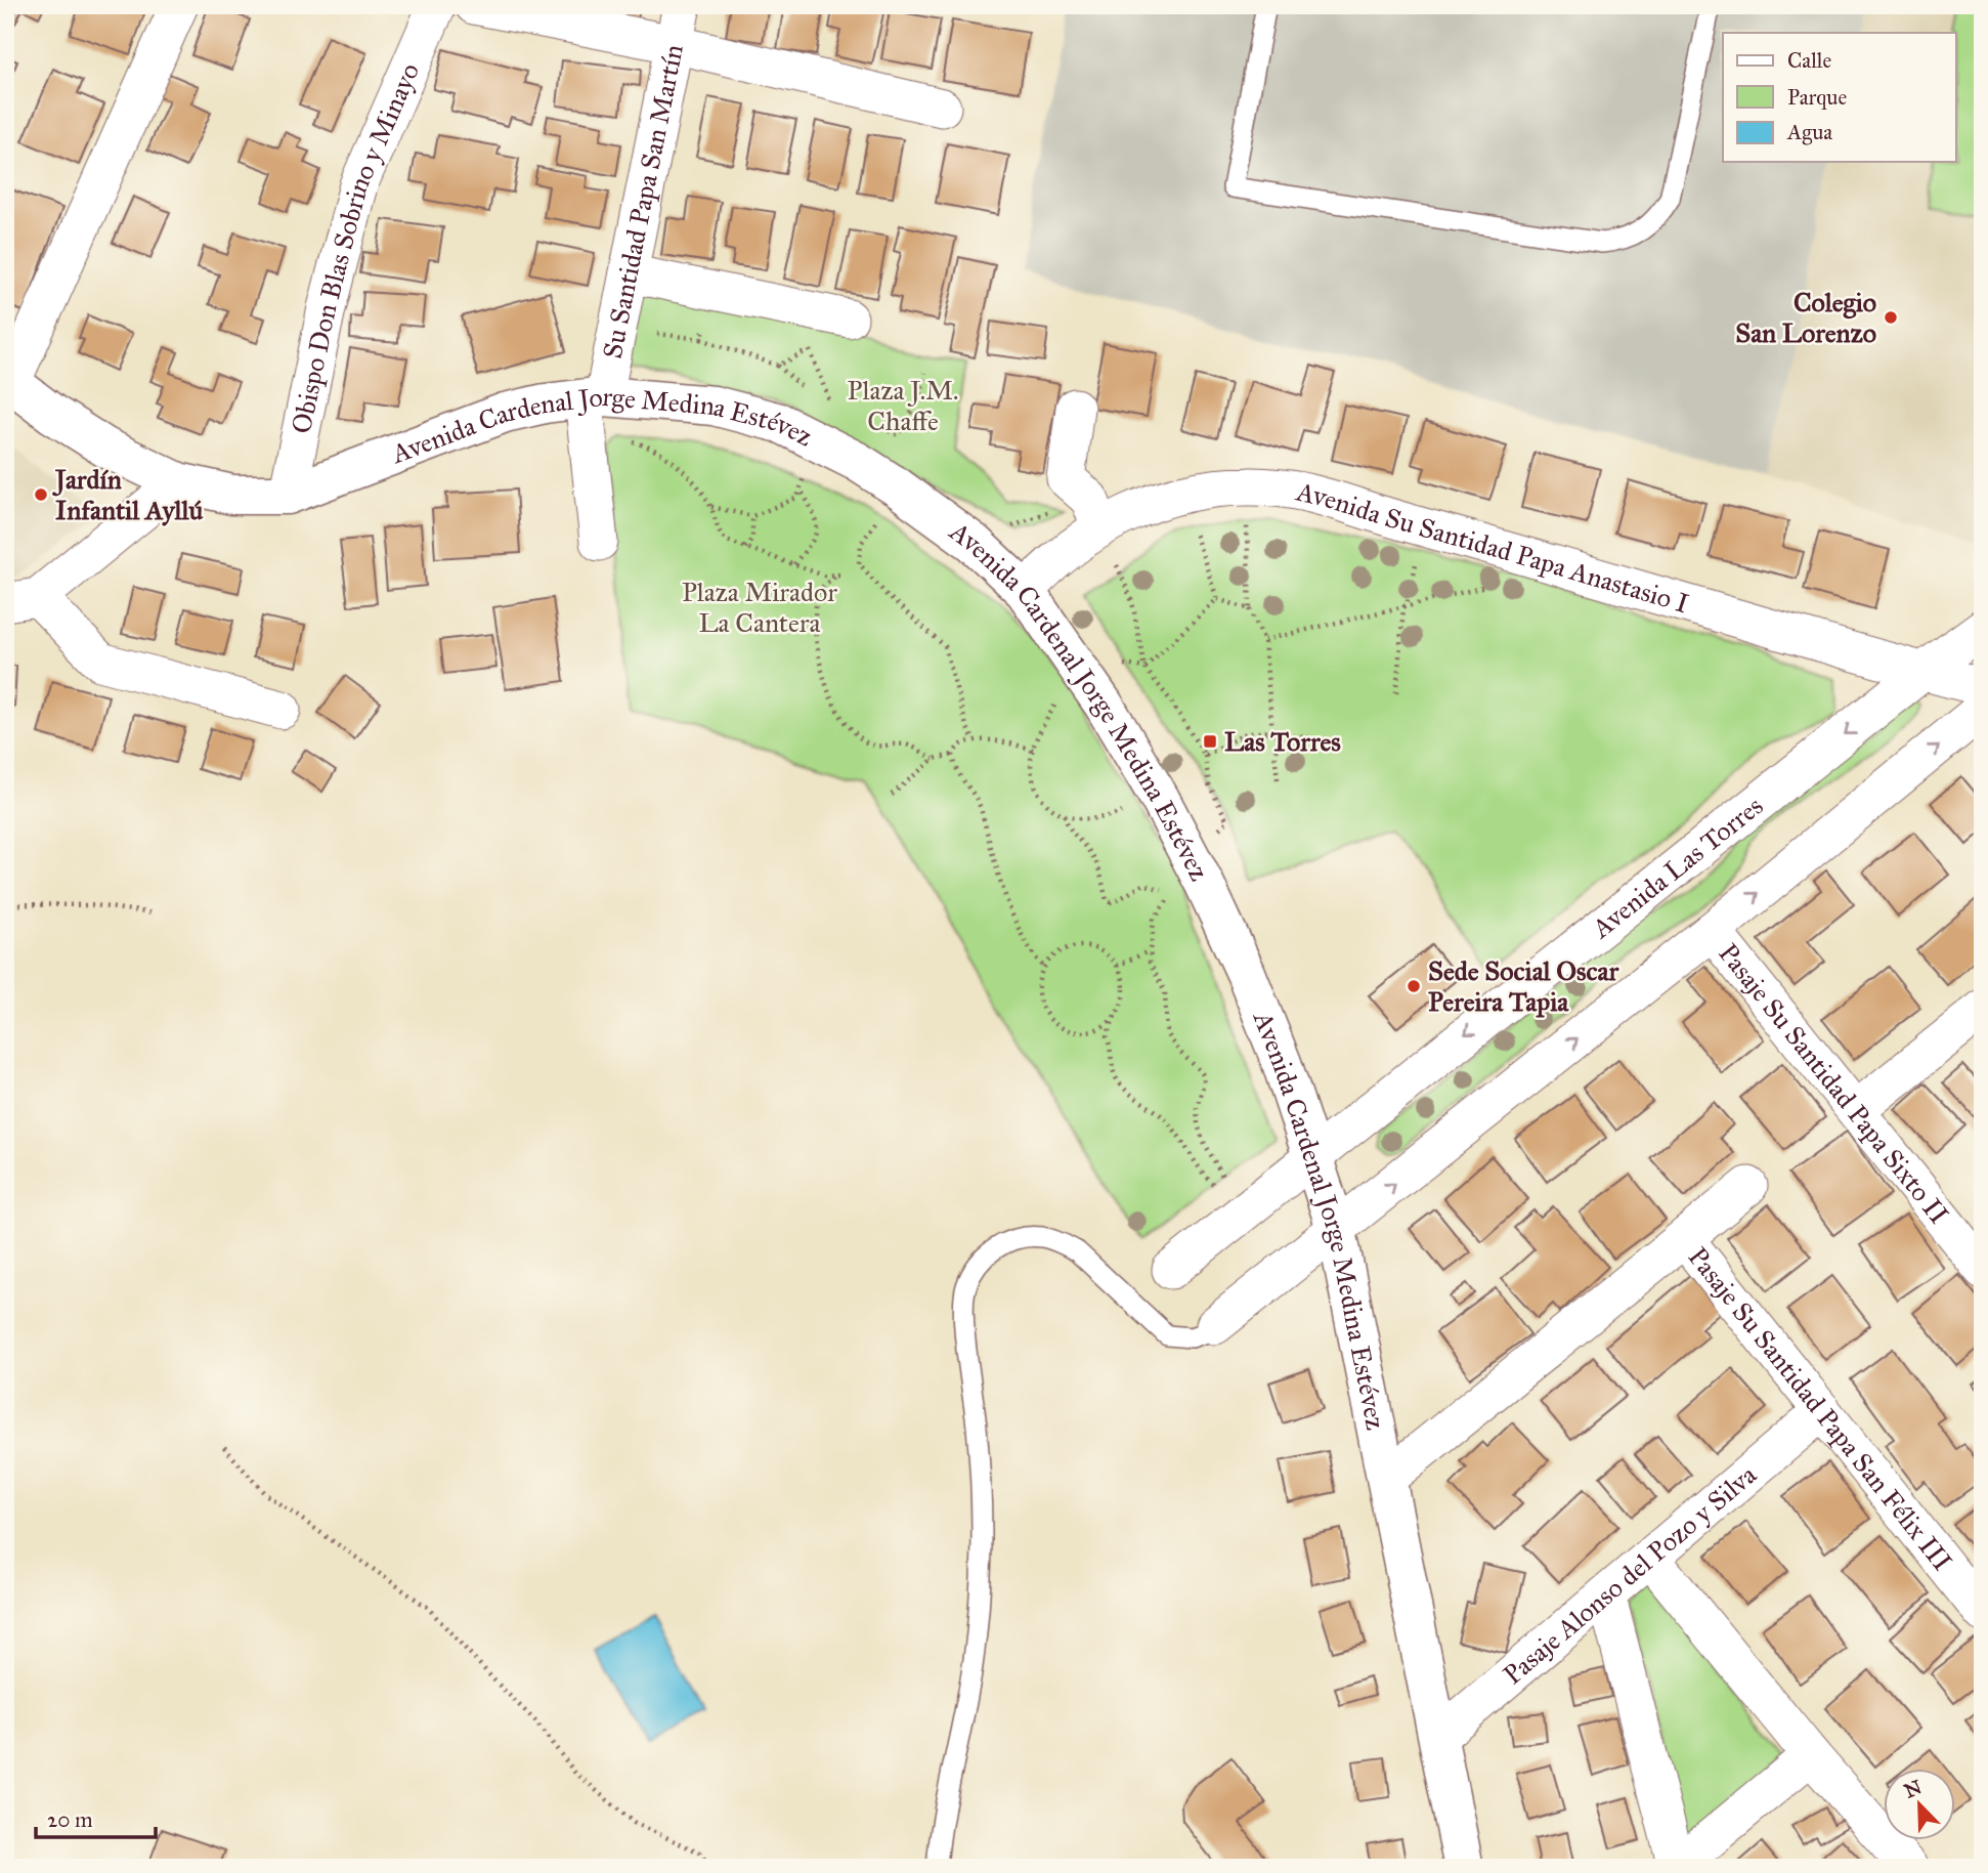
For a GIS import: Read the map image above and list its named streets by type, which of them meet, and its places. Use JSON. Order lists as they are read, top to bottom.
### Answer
{
  "streets": {
    "street": [
      "Su Santidad Papa San Martín",
      "Obispo Don Blas Sobrino y Minayo",
      "Avenida Cardenal Jorge Medina Estévez",
      "Avenida Su Santidad Papa Anastasio I",
      "Avenida Las Torres",
      "Pasaje Su Santidad Papa Sixto II",
      "Pasaje Su Santidad Papa San Félix III",
      "Pasaje Alonso del Pozo y Silva"
    ]
  },
  "crossings": [
    ["Su Santidad Papa San Martín", "Avenida Cardenal Jorge Medina Estévez"],
    ["Obispo Don Blas Sobrino y Minayo", "Avenida Cardenal Jorge Medina Estévez"],
    ["Avenida Cardenal Jorge Medina Estévez", "Avenida Su Santidad Papa Anastasio I"],
    ["Avenida Cardenal Jorge Medina Estévez", "Avenida Las Torres"],
    ["Avenida Cardenal Jorge Medina Estévez", "Pasaje Alonso del Pozo y Silva"],
    ["Avenida Su Santidad Papa Anastasio I", "Avenida Las Torres"],
    ["Pasaje Su Santidad Papa San Félix III", "Pasaje Alonso del Pozo y Silva"]
  ],
  "parks": ["Plaza J.M. Chaffe", "Plaza Mirador La Cantera"],
  "places": {
    "other": ["Colegio San Lorenzo", "Jardín Infantil Ayllú", "Sede Social Oscar Pereira Tapia"],
    "transit": ["Las Torres"]
  },
  "legend": ["Calle", "Parque", "Agua"],
  "scale_bar": "20 m",
  "north": "top left"
}
